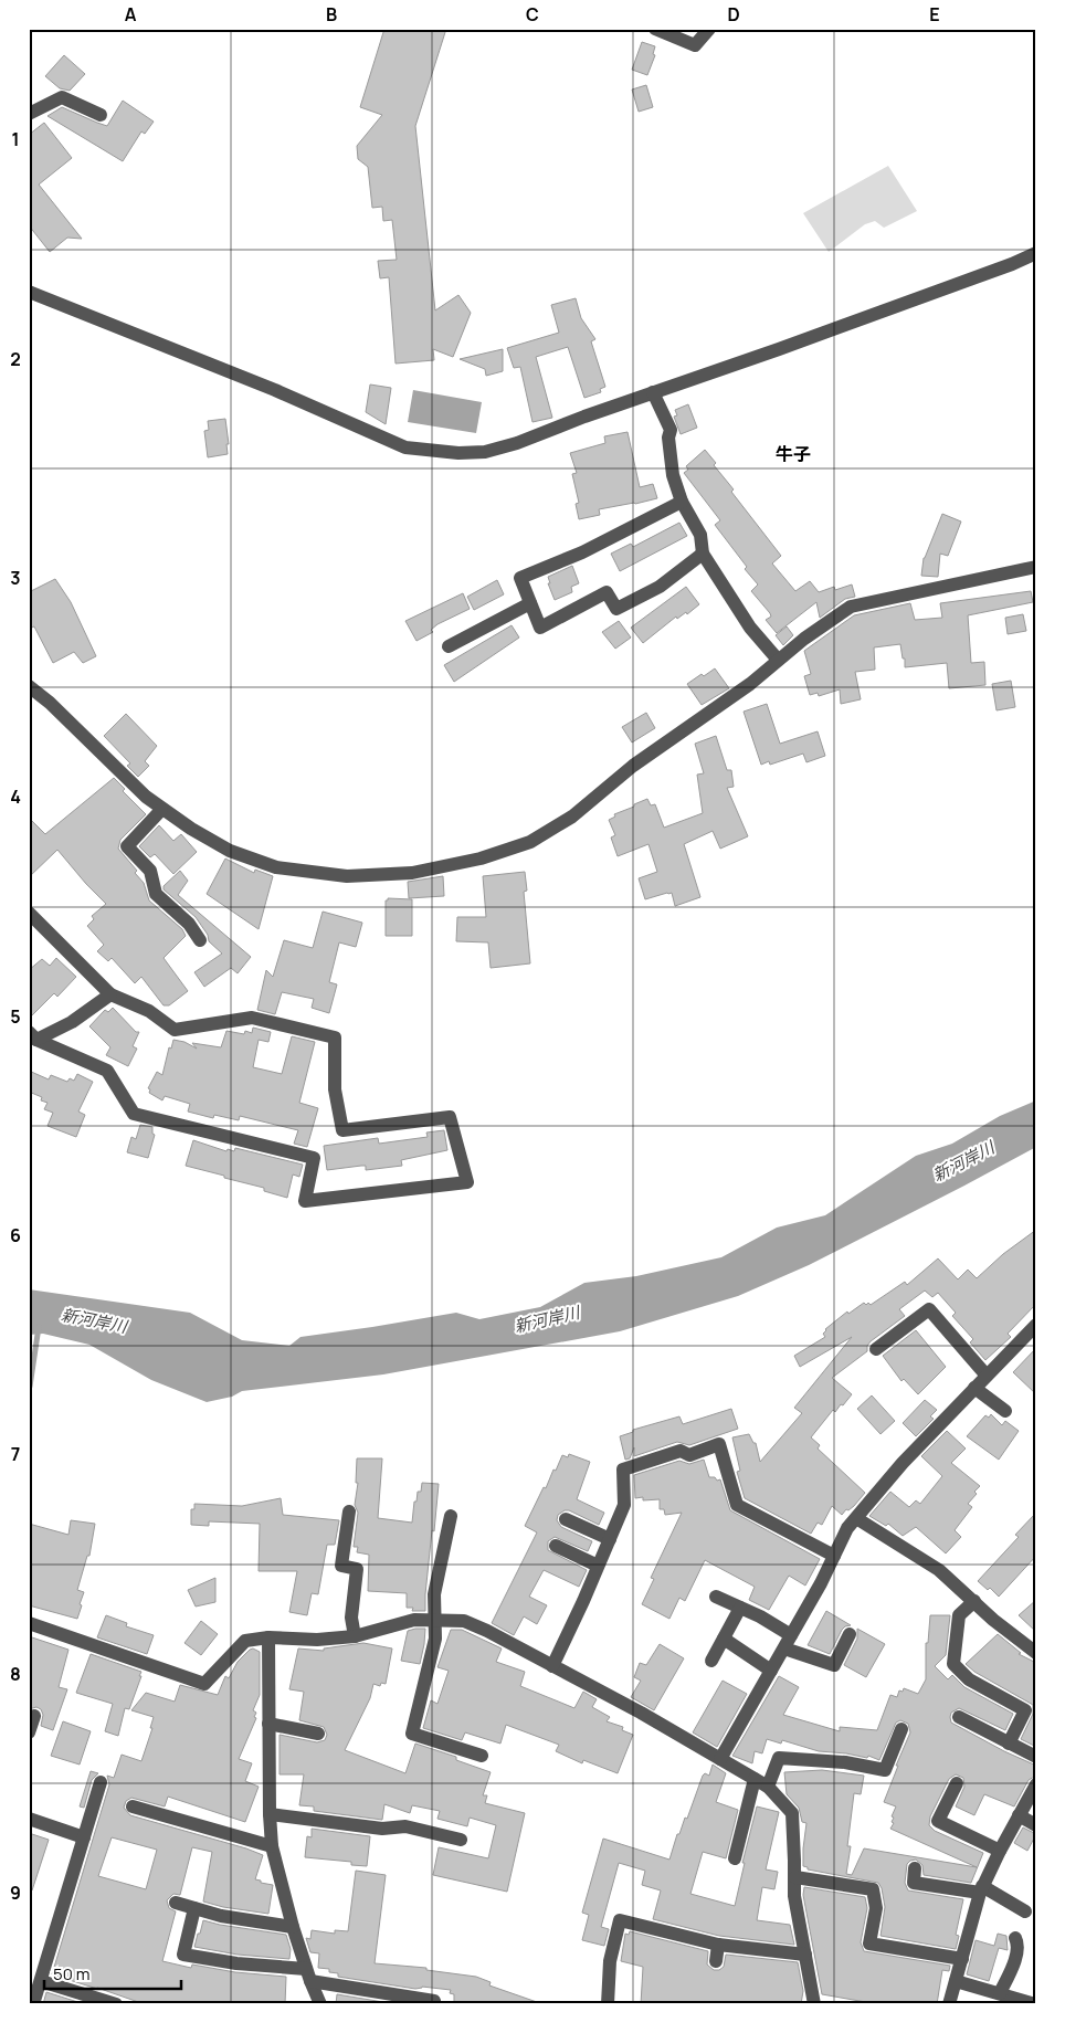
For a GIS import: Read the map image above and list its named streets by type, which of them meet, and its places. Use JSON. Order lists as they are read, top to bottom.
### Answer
{
  "districts": ["牛子"],
  "water": ["新河岸川"],
  "scale_bar": "50 m",
  "grid": {
    "columns": [
      "A",
      "B",
      "C",
      "D",
      "E"
    ],
    "rows": [
      "1",
      "2",
      "3",
      "4",
      "5",
      "6",
      "7",
      "8",
      "9"
    ]
  }
}
